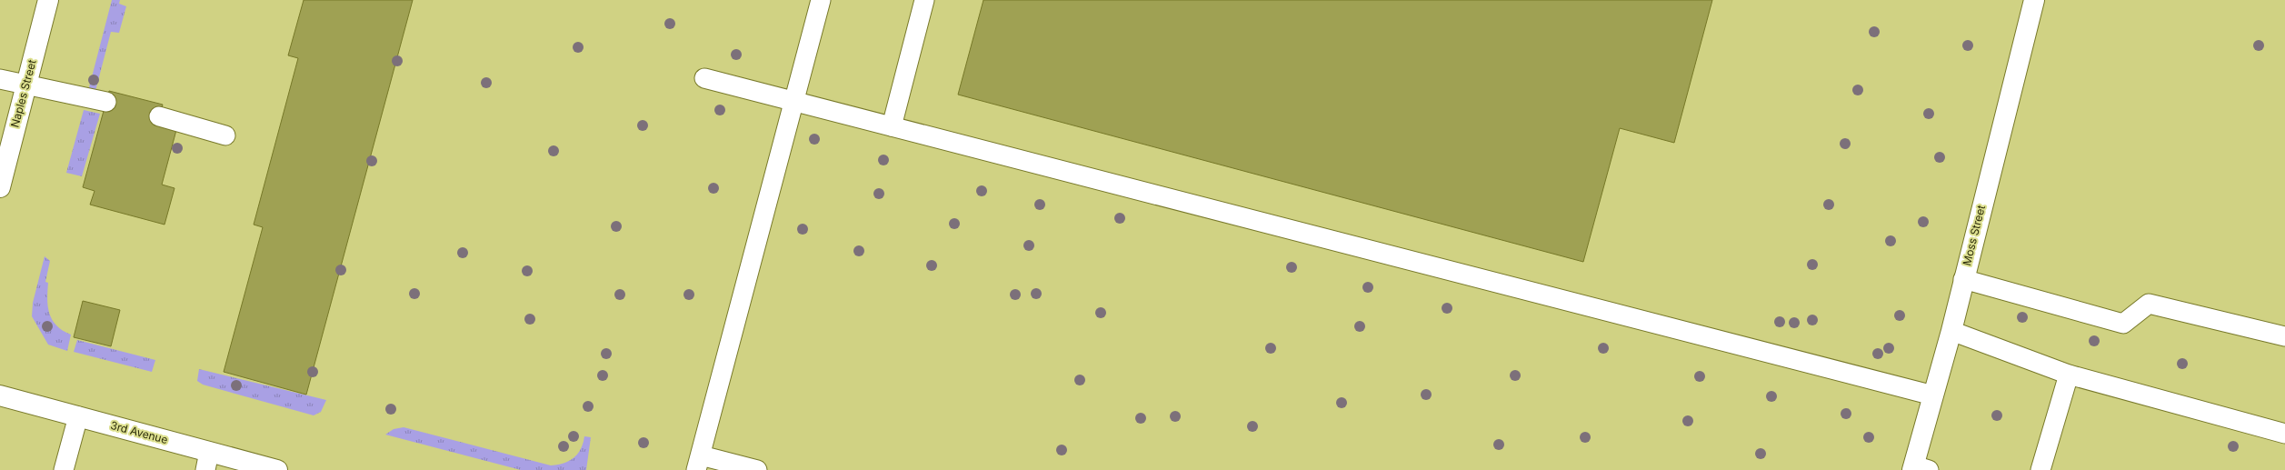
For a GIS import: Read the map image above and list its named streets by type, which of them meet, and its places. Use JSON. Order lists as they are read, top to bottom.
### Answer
{
  "streets": {
    "street": ["Naples Street", "Moss Street", "3rd Avenue"]
  }
}
